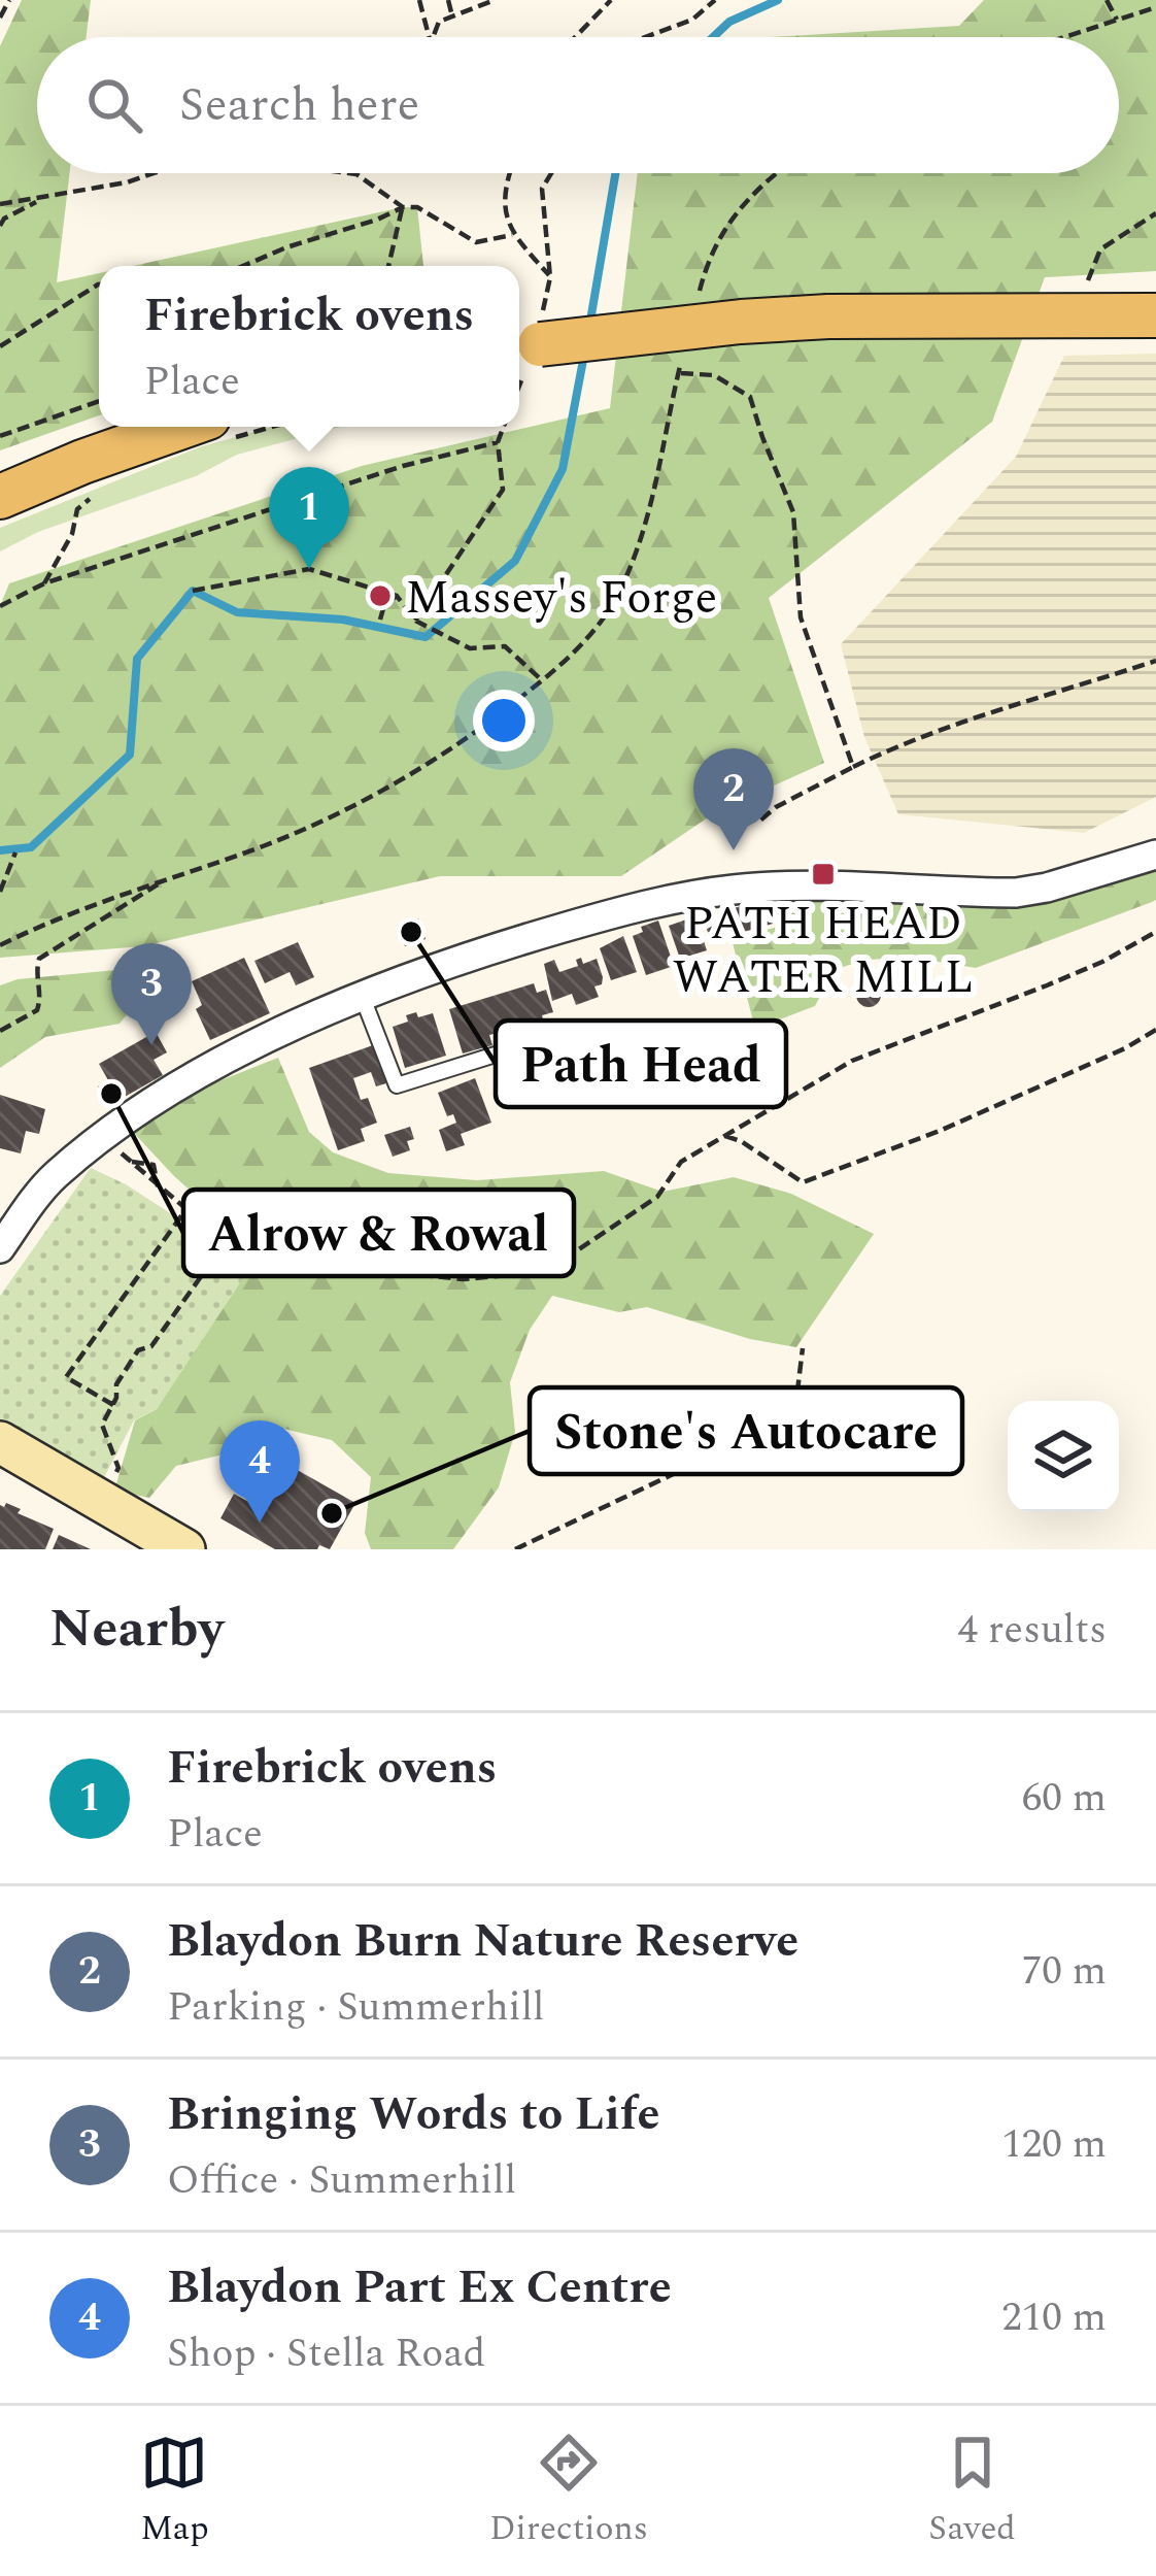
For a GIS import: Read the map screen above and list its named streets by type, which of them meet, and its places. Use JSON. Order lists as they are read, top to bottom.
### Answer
{
  "places": {
    "other": [
      "Massey's Forge",
      "Path Head",
      "Alrow & Rowal",
      "Stone's Autocare"
    ],
    "transit": ["PATH HEAD WATER MILL"]
  },
  "page": {
    "search": "Search here",
    "popup": ["Firebrick ovens", "Place"],
    "pins": [
      "1",
      "2",
      "3",
      "4"
    ],
    "heading": ["Nearby", "4 results"],
    "list": [
      {
        "mark": "1",
        "name": "Firebrick ovens",
        "note": "Place",
        "value": "60 m"
      },
      {
        "mark": "2",
        "name": "Blaydon Burn Nature Reserve",
        "note": "Parking · Summerhill",
        "value": "70 m"
      },
      {
        "mark": "3",
        "name": "Bringing Words to Life",
        "note": "Office · Summerhill",
        "value": "120 m"
      },
      {
        "mark": "4",
        "name": "Blaydon Part Ex Centre",
        "note": "Shop · Stella Road",
        "value": "210 m"
      }
    ],
    "nav": ["Map", "Directions", "Saved"]
  }
}
